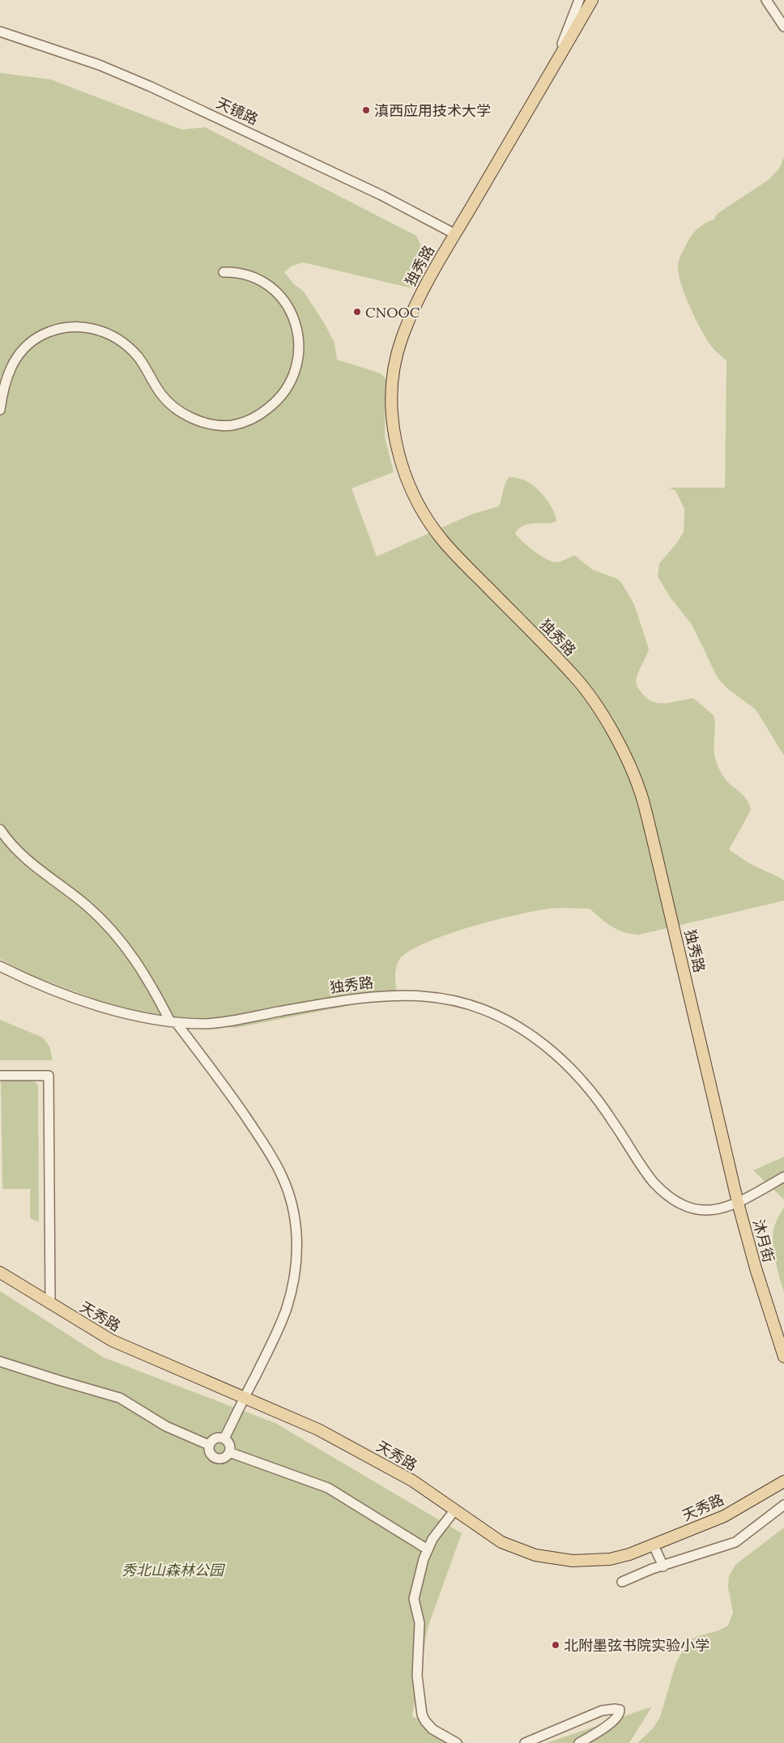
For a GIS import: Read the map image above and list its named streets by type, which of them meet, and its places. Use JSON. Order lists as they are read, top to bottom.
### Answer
{
  "streets": {
    "main road": ["独秀路", "沐月街", "天秀路"],
    "street": ["天镜路"]
  },
  "crossings": [
    ["天镜路", "独秀路"],
    ["独秀路", "沐月街"]
  ],
  "parks": ["秀北山森林公园"],
  "places": ["滇西应用技术大学", "CNOOC", "北附墨弦书院实验小学"]
}
